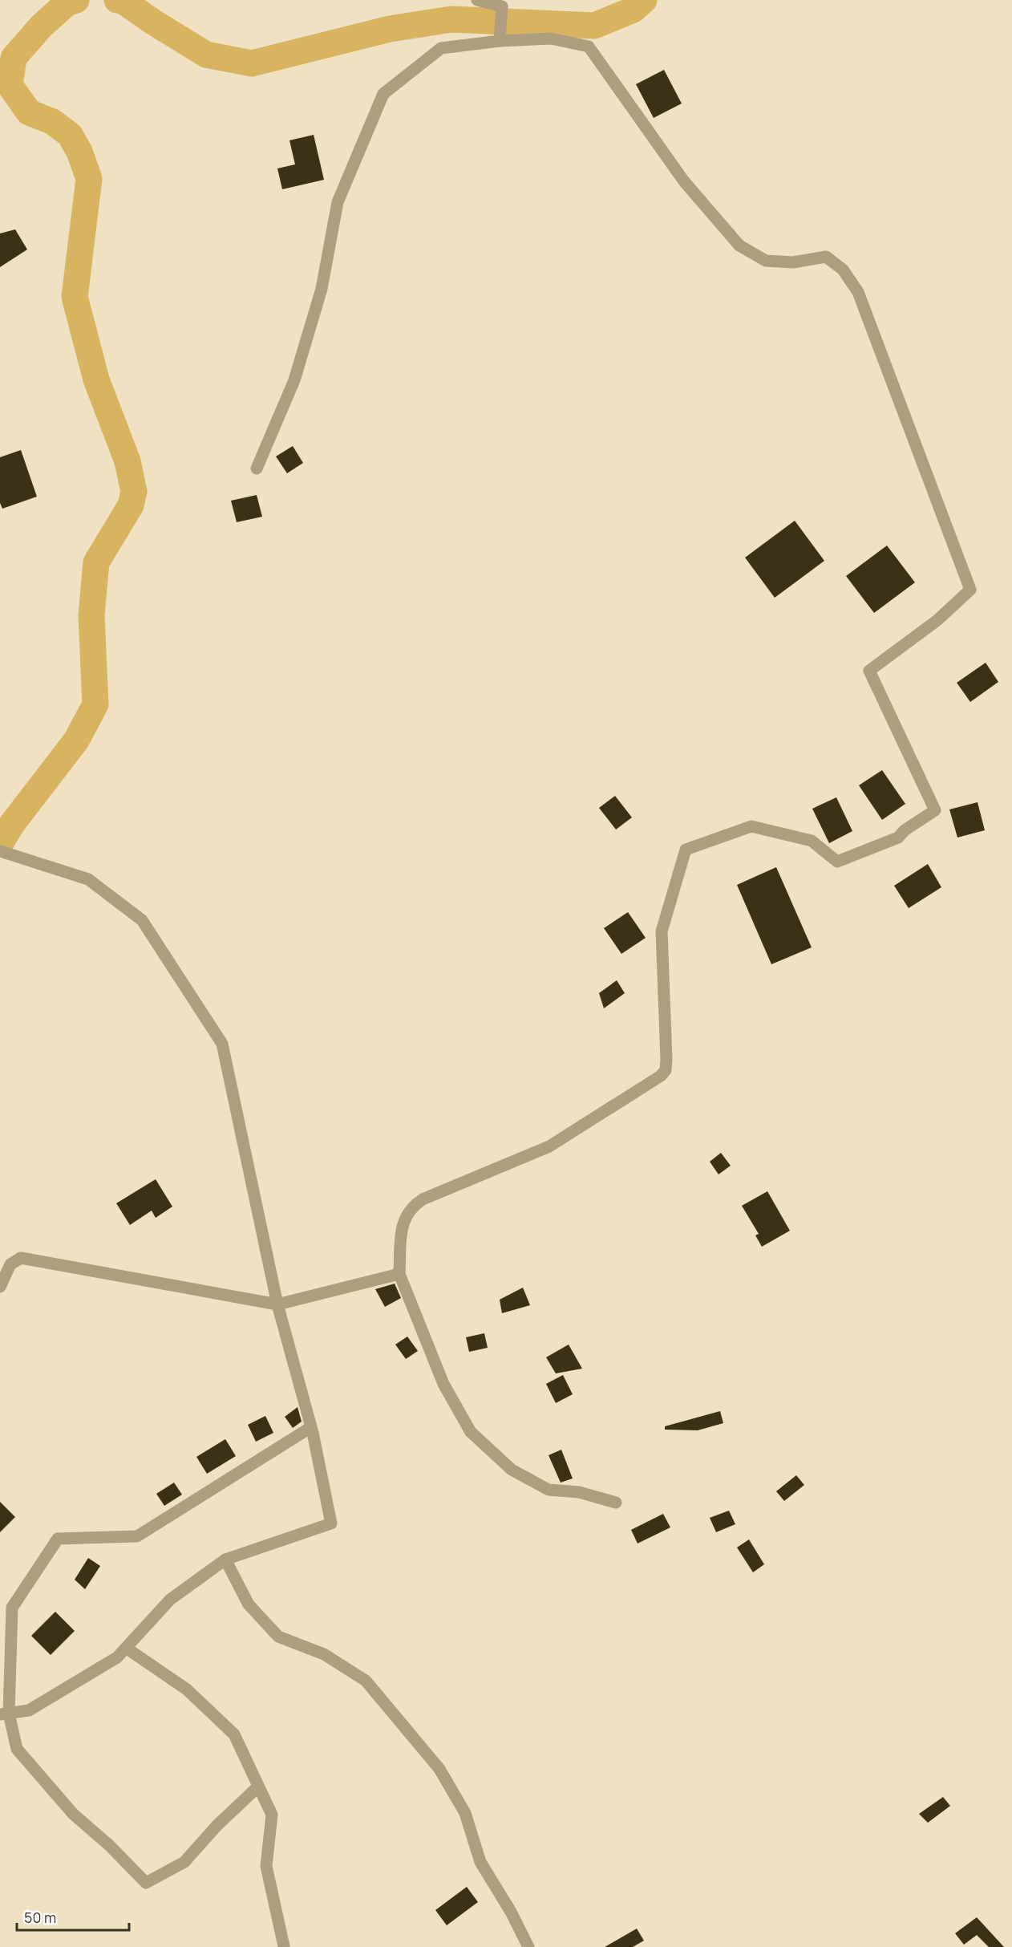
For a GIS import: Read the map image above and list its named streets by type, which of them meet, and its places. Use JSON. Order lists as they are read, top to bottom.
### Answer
{
  "scale_bar": "50 m"
}
